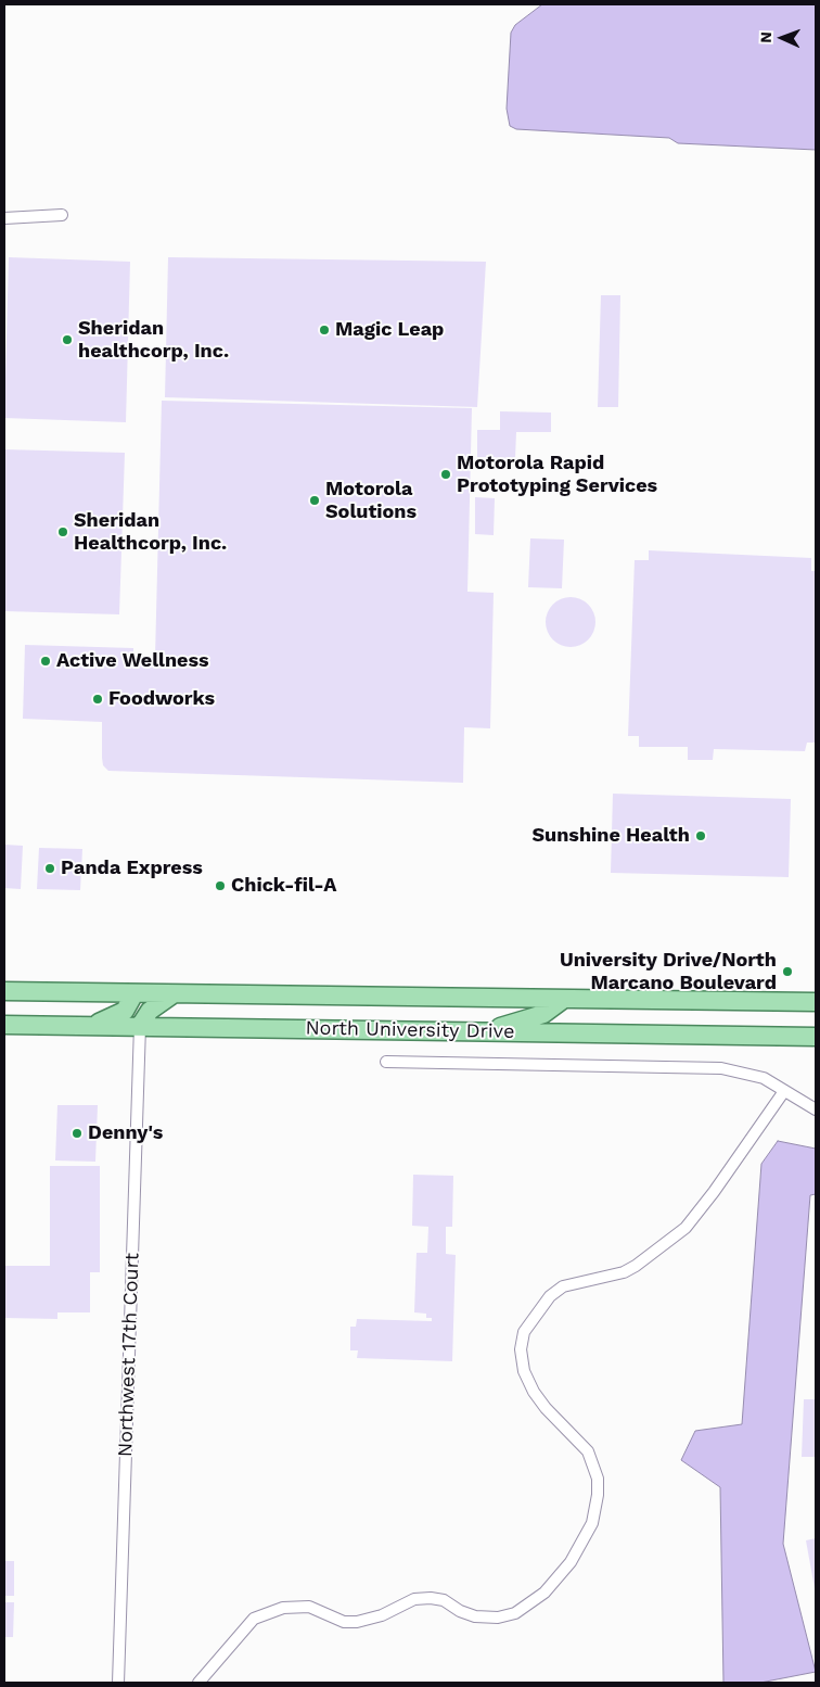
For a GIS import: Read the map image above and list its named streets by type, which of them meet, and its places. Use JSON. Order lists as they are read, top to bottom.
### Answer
{
  "streets": {
    "main road": ["North University Drive"],
    "street": ["Northwest 17th Court"]
  },
  "crossings": [
    ["North University Drive", "Northwest 17th Court"]
  ],
  "places": [
    "Magic Leap",
    "Sheridan healthcorp, Inc.",
    "Motorola Rapid Prototyping Services",
    "Motorola Solutions",
    "Sheridan Healthcorp, Inc.",
    "Active Wellness",
    "Foodworks",
    "Sunshine Health",
    "Panda Express",
    "Chick-fil-A",
    "University Drive/North Marcano Boulevard",
    "Denny's"
  ],
  "north": "left"
}
